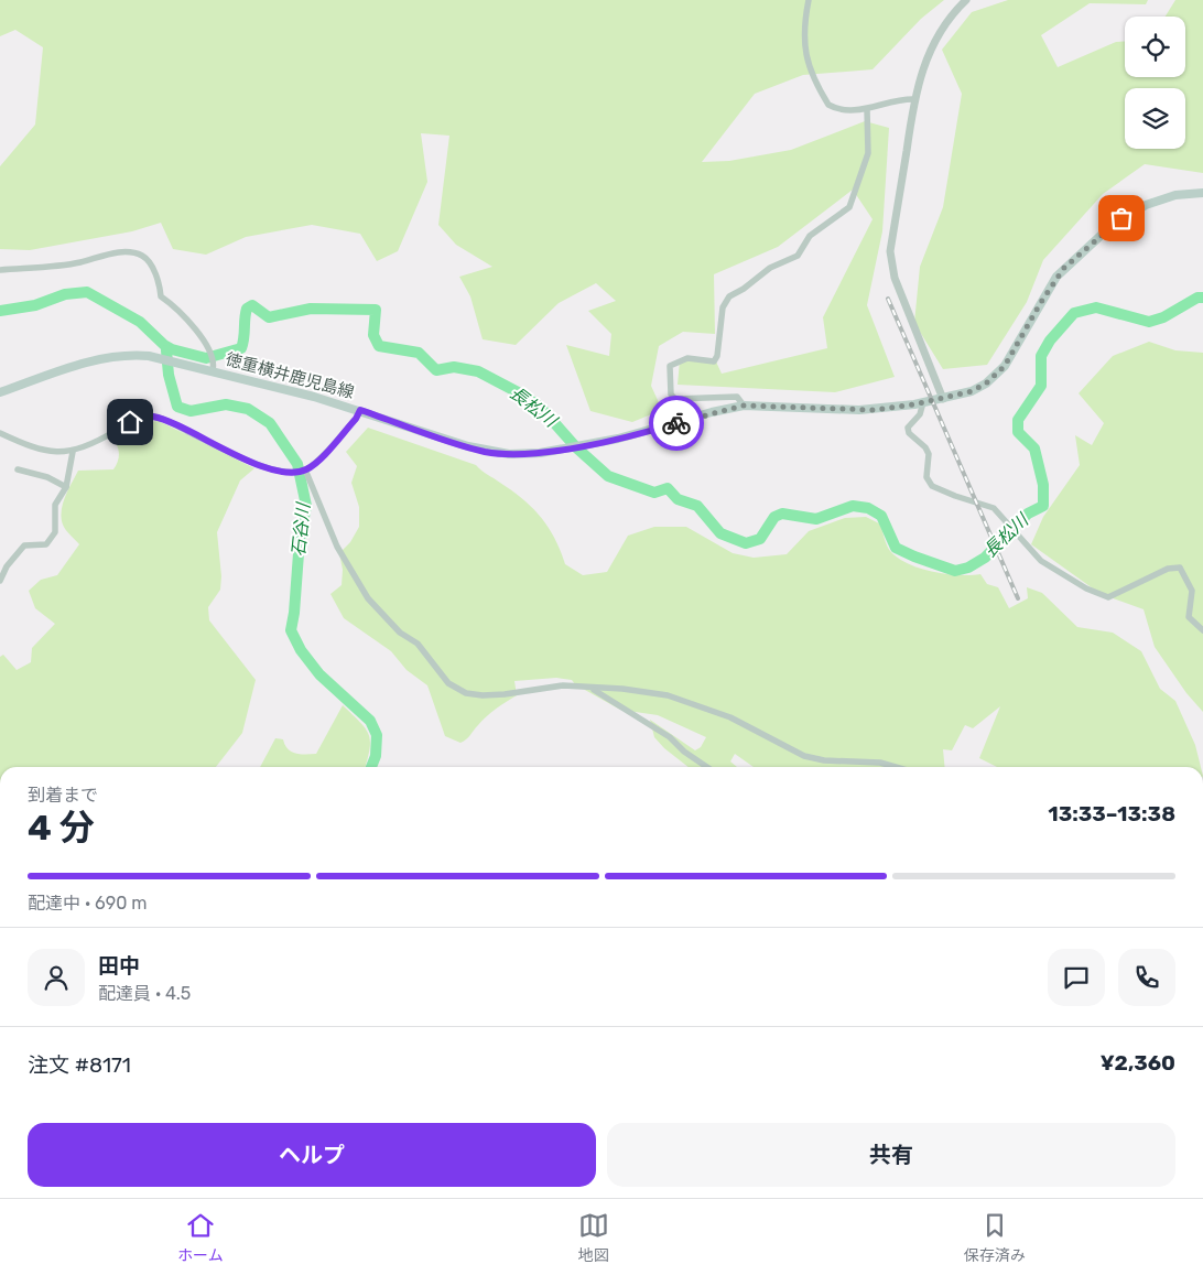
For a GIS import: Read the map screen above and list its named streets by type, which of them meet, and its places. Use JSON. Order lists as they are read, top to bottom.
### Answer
{
  "streets": {
    "main road": ["徳重横井鹿児島線"]
  },
  "water": ["長松川", "石谷川"],
  "page": {
    "heading": ["4 分", "到着まで", "13:33–13:38"],
    "panel": [
      "田中",
      "配達員 · 4.5",
      "注文 #8171",
      "¥2,360"
    ],
    "bar": "配達中 · 690 m",
    "buttons": ["ヘルプ", "共有"],
    "tabs": ["ホーム", "地図", "保存済み"]
  }
}
